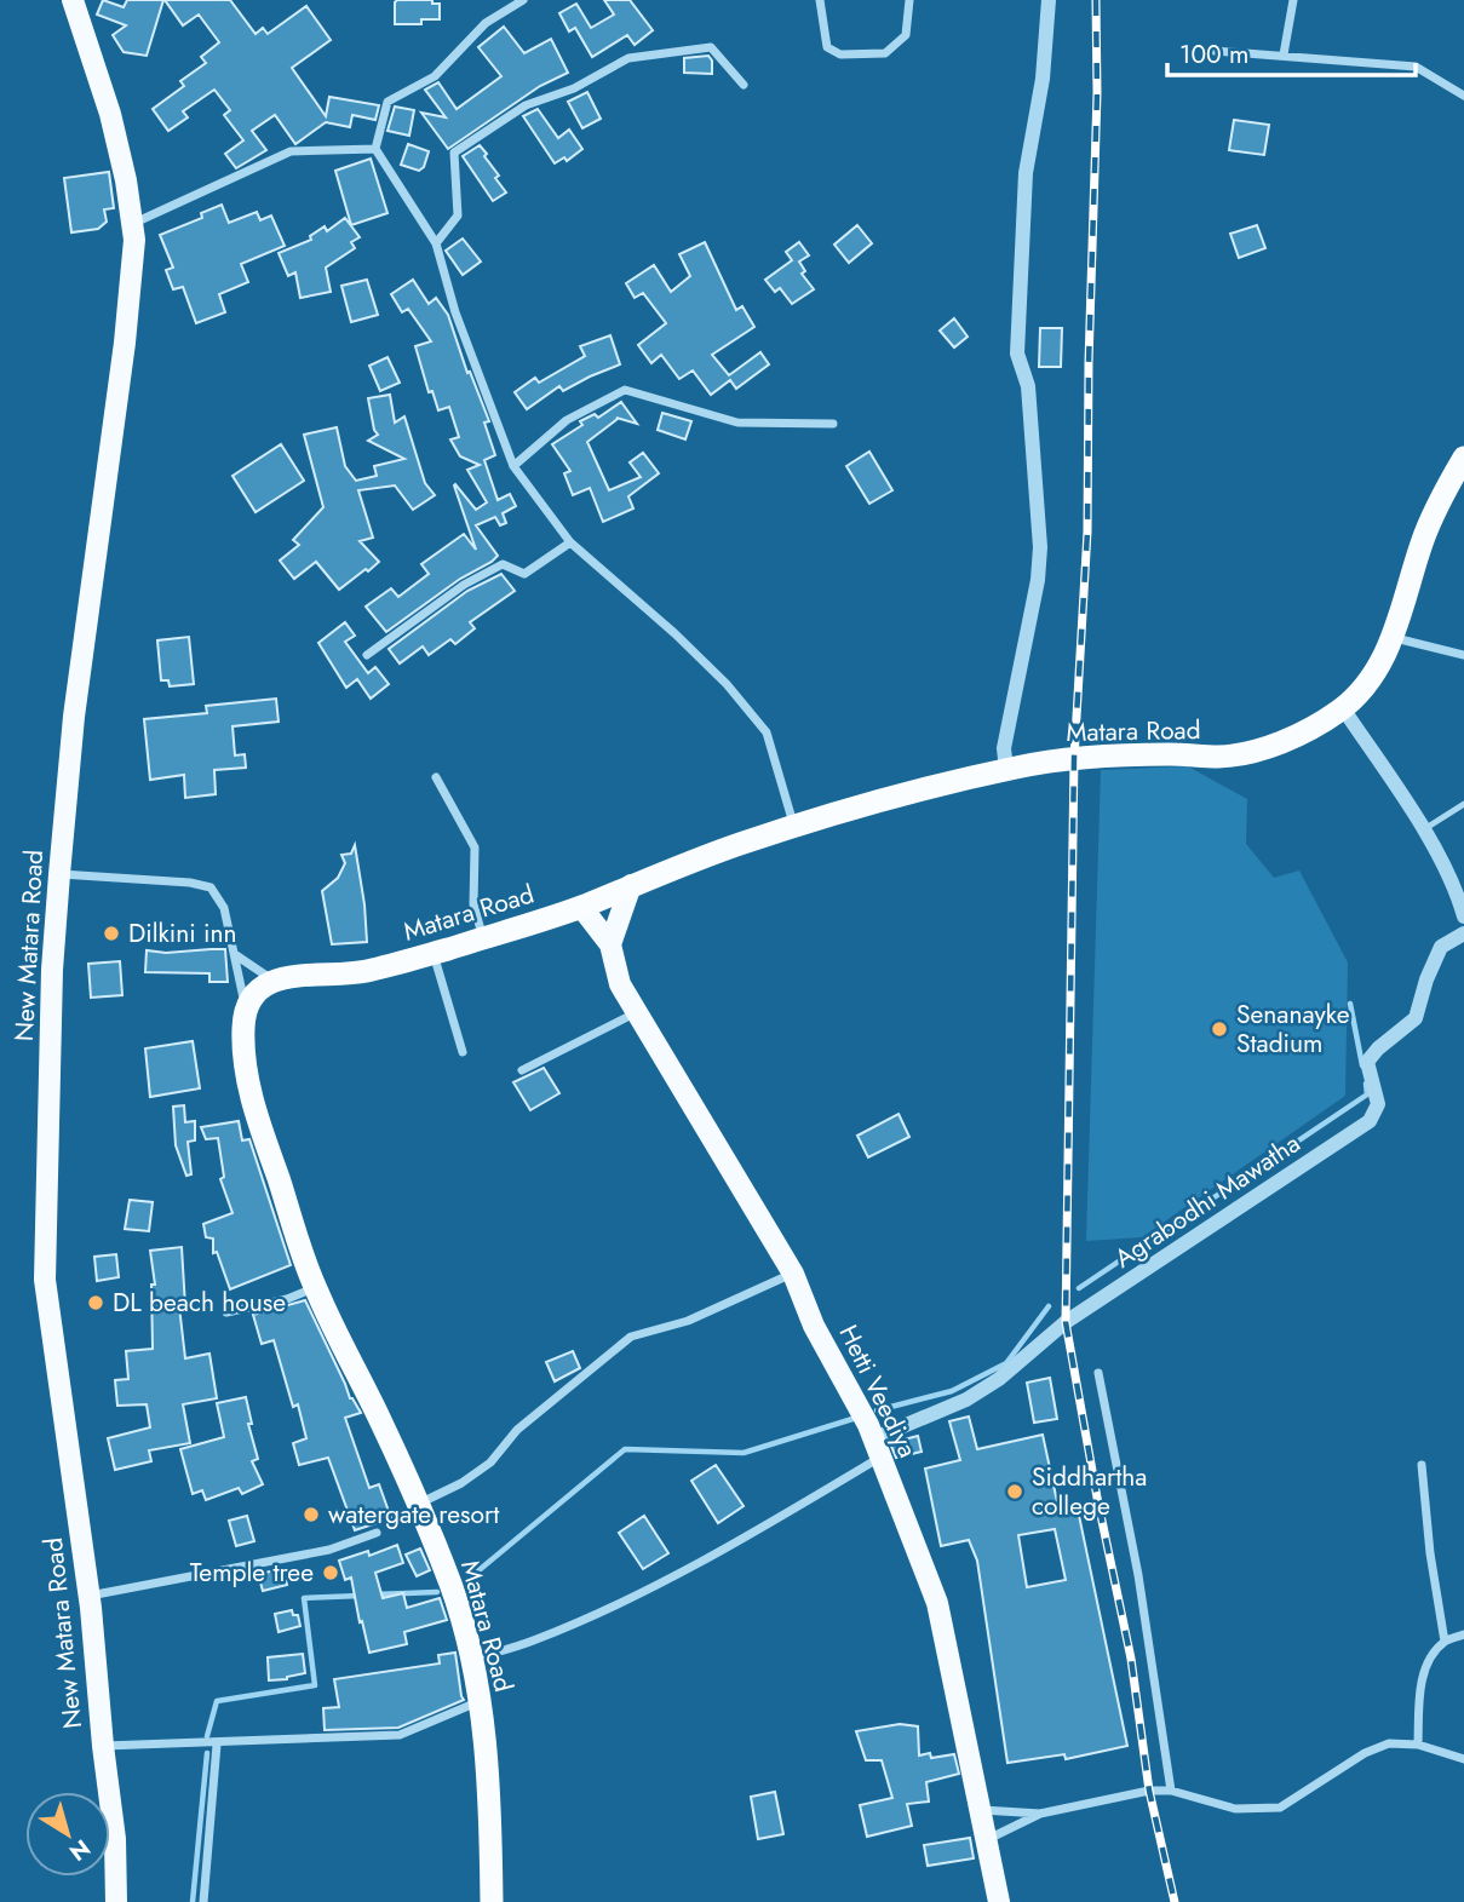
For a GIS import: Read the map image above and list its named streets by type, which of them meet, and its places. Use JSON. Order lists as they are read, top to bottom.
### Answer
{
  "streets": {
    "highway": ["Matara Road"],
    "main road": ["New Matara Road", "Hetti Veediya"],
    "street": ["Agrabodhi Mawatha"]
  },
  "crossings": [
    ["Matara Road", "Hetti Veediya"],
    ["Agrabodhi Mawatha", "Hetti Veediya"]
  ],
  "places": [
    "Dilkini inn",
    "Senanayke Stadium",
    "DL beach house",
    "Siddhartha college",
    "watergate resort",
    "Temple tree"
  ],
  "scale_bar": "100 m",
  "north": "bottom right"
}
